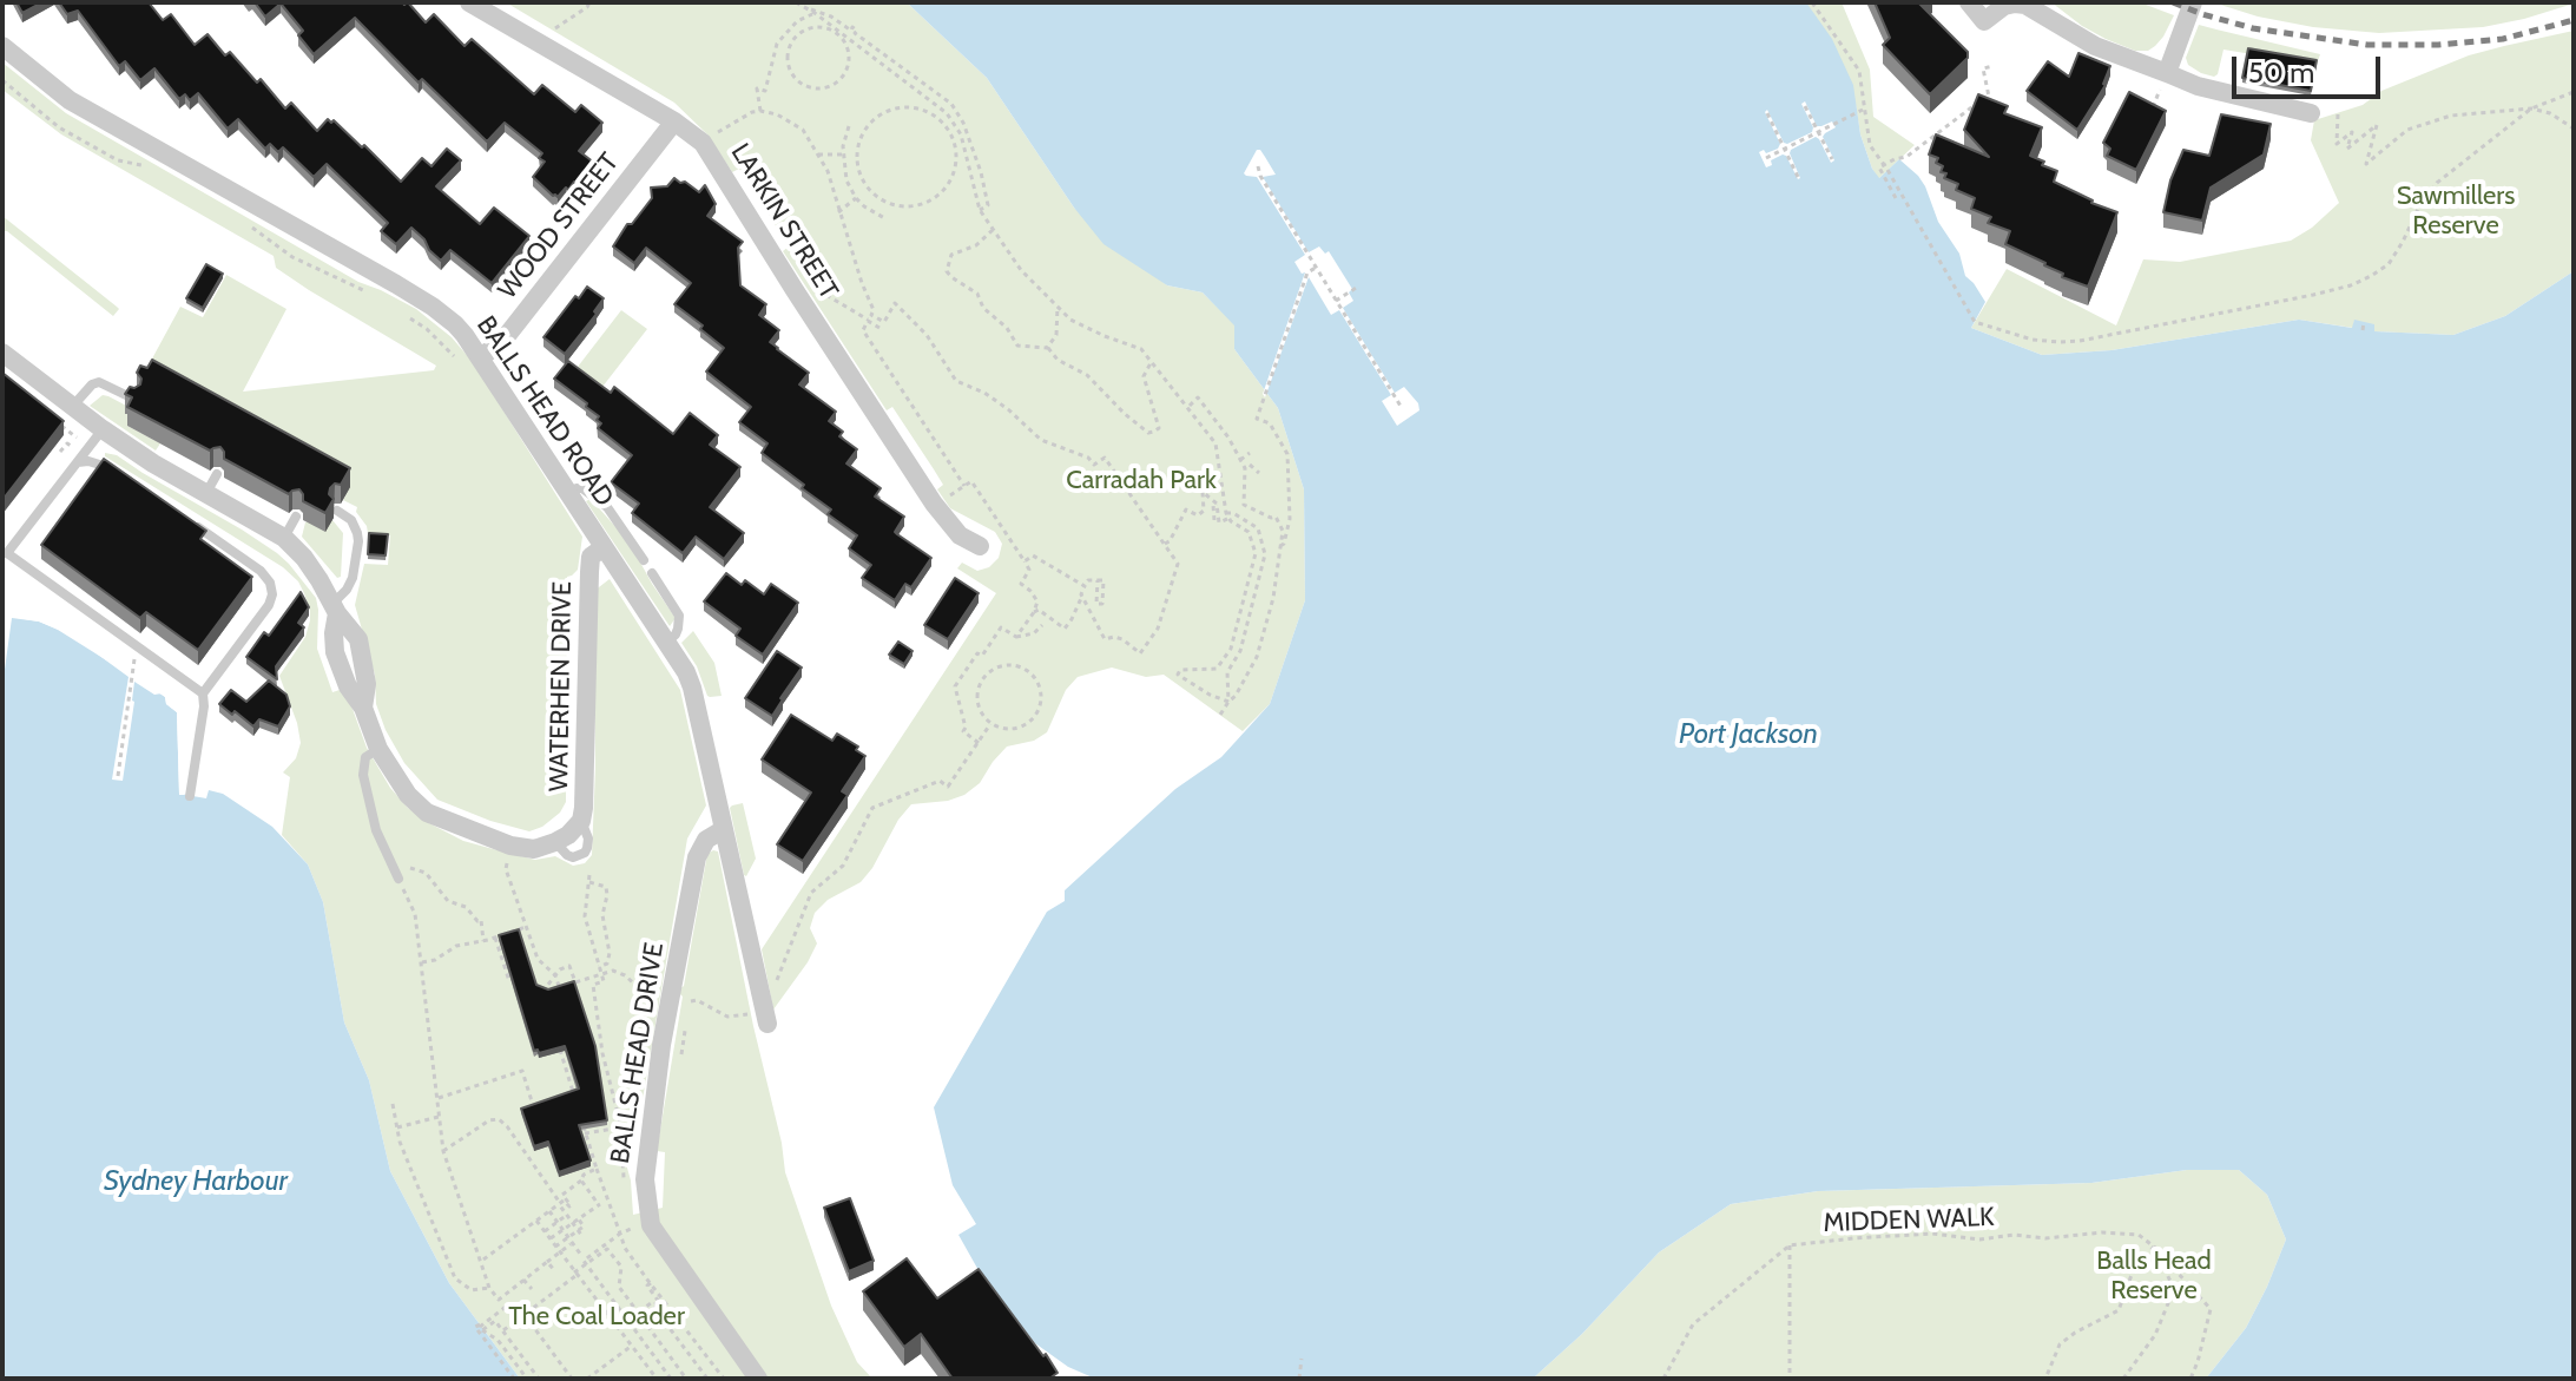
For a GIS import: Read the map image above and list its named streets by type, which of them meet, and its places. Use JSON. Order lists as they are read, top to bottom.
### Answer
{
  "streets": {
    "street": [
      "LARKIN STREET",
      "WOOD STREET",
      "BALLS HEAD ROAD",
      "WATERHEN DRIVE",
      "BALLS HEAD DRIVE"
    ],
    "path": ["MIDDEN WALK"]
  },
  "crossings": [
    ["LARKIN STREET", "WOOD STREET"],
    ["WOOD STREET", "BALLS HEAD ROAD"],
    ["BALLS HEAD ROAD", "WATERHEN DRIVE"],
    ["BALLS HEAD ROAD", "BALLS HEAD DRIVE"]
  ],
  "water": ["Port Jackson", "Sydney Harbour"],
  "parks": [
    "Sawmillers Reserve",
    "Carradah Park",
    "Balls Head Reserve",
    "The Coal Loader"
  ],
  "scale_bar": "50 m"
}
